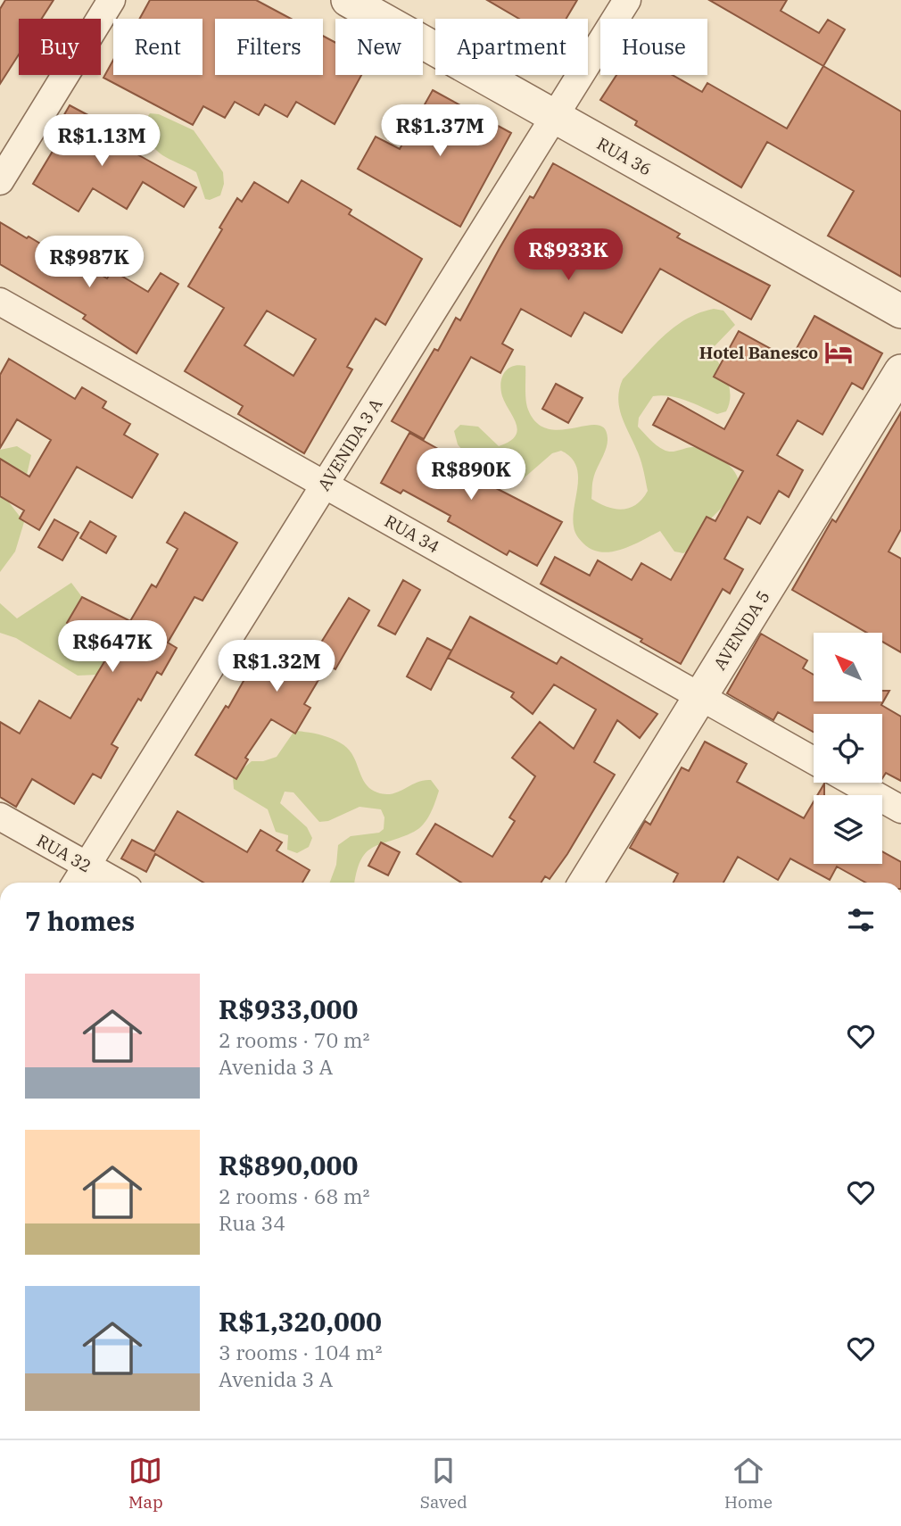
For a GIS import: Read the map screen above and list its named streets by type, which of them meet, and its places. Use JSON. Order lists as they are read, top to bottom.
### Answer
{
  "streets": {
    "street": [
      "RUA 36",
      "AVENIDA 3 A",
      "RUA 34",
      "AVENIDA 5",
      "RUA 32"
    ]
  },
  "crossings": [
    ["RUA 36", "AVENIDA 3 A"],
    ["AVENIDA 3 A", "RUA 34"],
    ["AVENIDA 3 A", "RUA 32"],
    ["RUA 34", "AVENIDA 5"]
  ],
  "places": {
    "hotel": ["Hotel Banesco"]
  },
  "north": "top left",
  "page": {
    "chip": [
      "Buy",
      "Rent",
      "Filters",
      "New",
      "Apartment",
      "House"
    ],
    "price": [
      "R$1.37M",
      "R$1.13M",
      "R$933K",
      "R$987K",
      "R$890K",
      "R$647K",
      "R$1.32M"
    ],
    "heading": "7 homes",
    "list": [
      {
        "name": "R$933,000",
        "note": "2 rooms · 70 m² · Avenida 3 A"
      },
      {
        "name": "R$890,000",
        "note": "2 rooms · 68 m² · Rua 34"
      },
      {
        "name": "R$1,320,000",
        "note": "3 rooms · 104 m² · Avenida 3 A"
      }
    ],
    "tabs": ["Map", "Saved", "Home"]
  }
}
